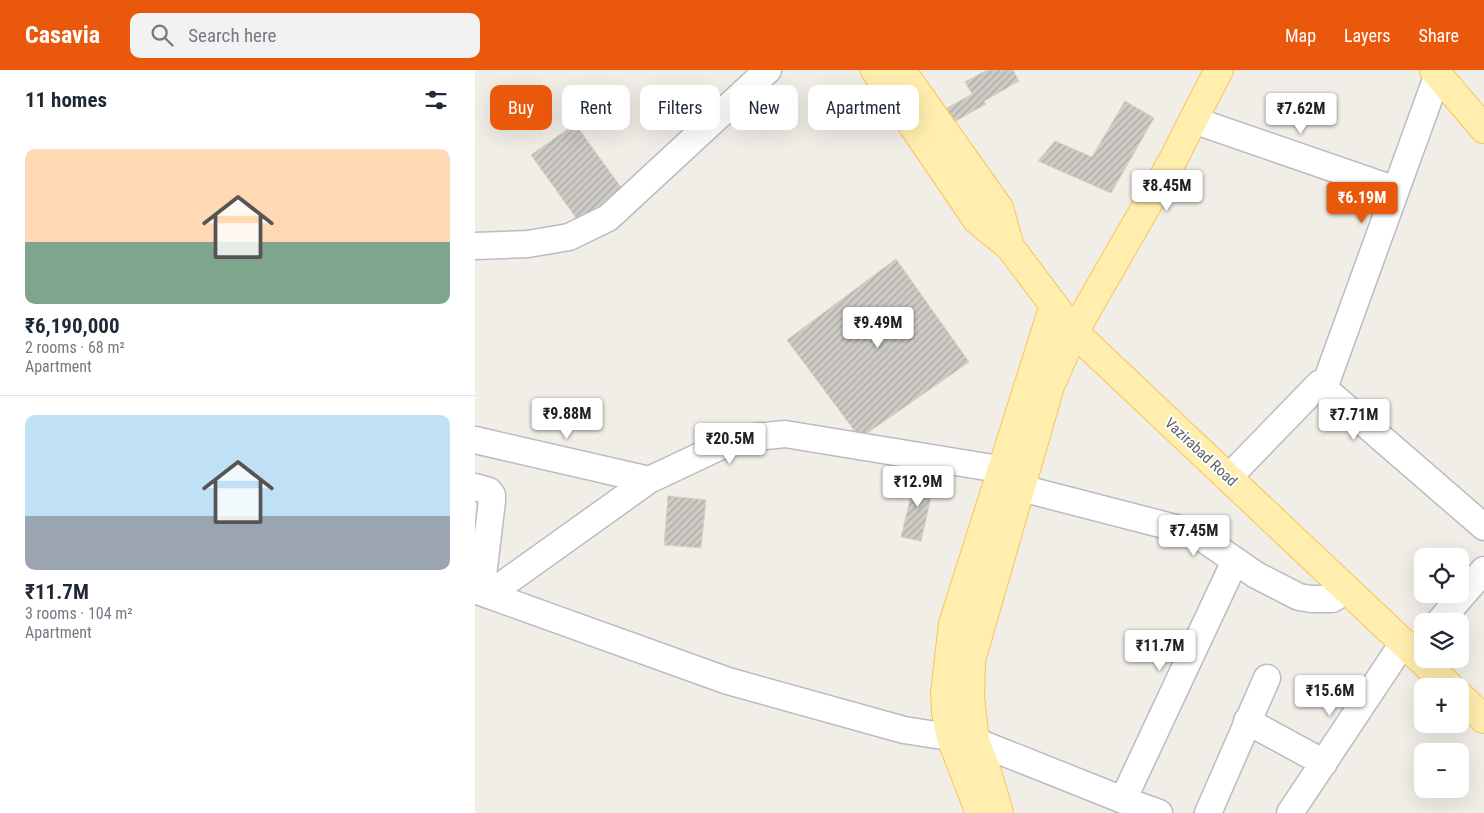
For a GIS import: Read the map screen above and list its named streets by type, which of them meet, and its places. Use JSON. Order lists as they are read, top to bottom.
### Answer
{
  "streets": {
    "main road": ["Vazirabad Road"]
  },
  "page": {
    "header": "Casavia",
    "search": "Search here",
    "nav": ["Map", "Layers", "Share"],
    "heading": "11 homes",
    "chip": [
      "Buy",
      "Rent",
      "Filters",
      "New",
      "Apartment"
    ],
    "price": [
      "₹7.62M",
      "₹8.45M",
      "₹6.19M",
      "₹9.49M",
      "₹9.88M",
      "₹7.71M",
      "₹20.5M",
      "₹12.9M",
      "₹7.45M",
      "₹11.7M",
      "₹15.6M"
    ],
    "list": [
      {
        "name": "₹6,190,000",
        "note": "2 rooms · 68 m² · Apartment"
      },
      {
        "name": "₹11.7M",
        "note": "3 rooms · 104 m² · Apartment"
      }
    ],
    "map_buttons": ["+", "−"]
  }
}
